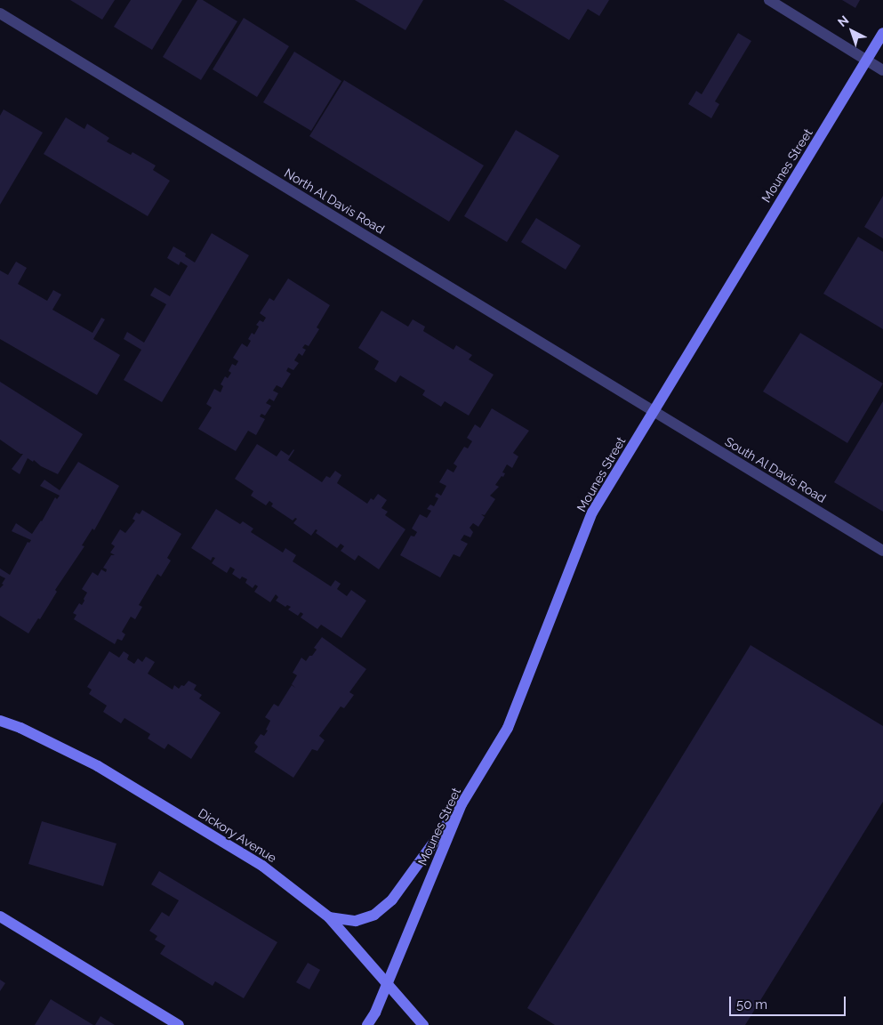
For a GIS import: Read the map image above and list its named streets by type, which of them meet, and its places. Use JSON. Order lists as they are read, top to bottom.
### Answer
{
  "streets": {
    "main road": ["Mounes Street", "Dickory Avenue"],
    "street": ["North Al Davis Road", "South Al Davis Road"]
  },
  "crossings": [
    ["Mounes Street", "North Al Davis Road"],
    ["Mounes Street", "South Al Davis Road"],
    ["Mounes Street", "Dickory Avenue"],
    ["North Al Davis Road", "South Al Davis Road"]
  ],
  "scale_bar": "50 m",
  "north": "top left"
}
